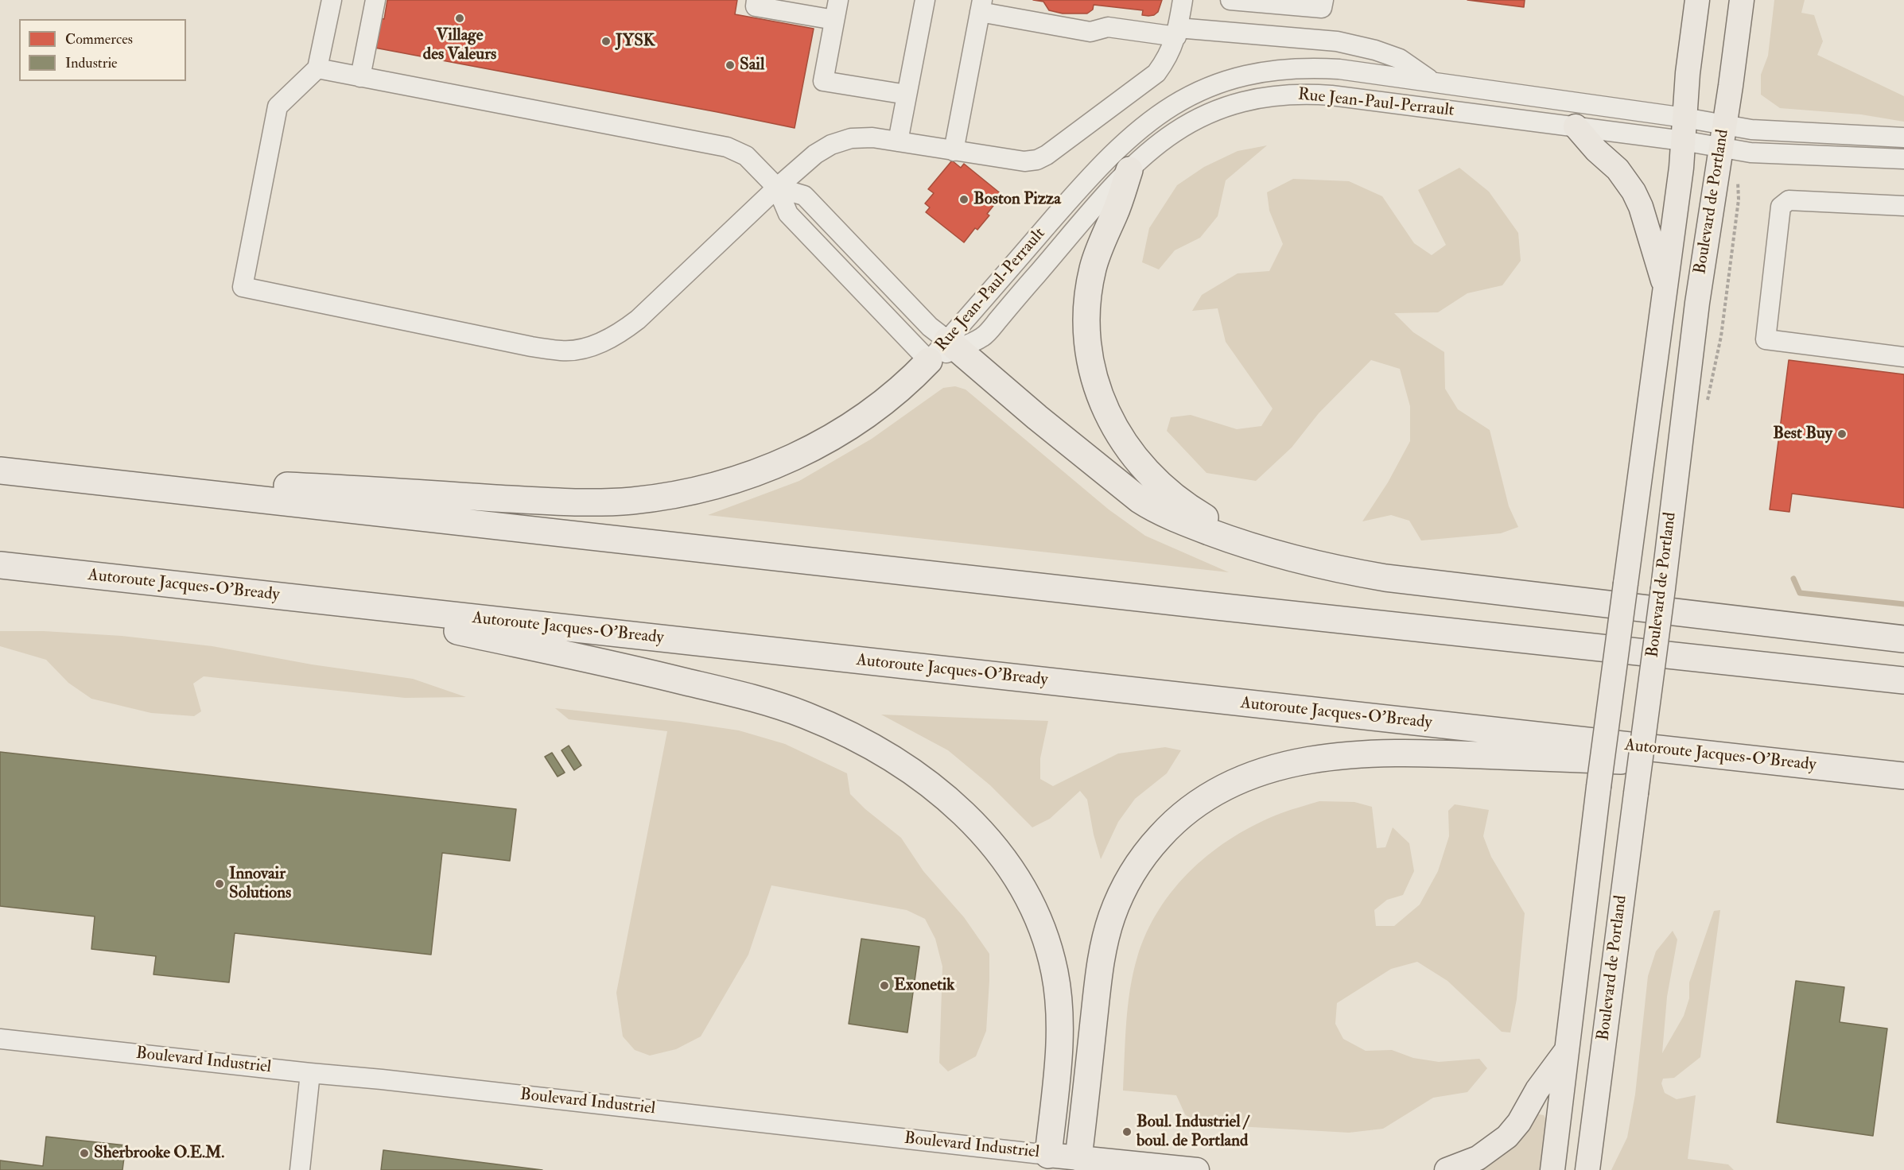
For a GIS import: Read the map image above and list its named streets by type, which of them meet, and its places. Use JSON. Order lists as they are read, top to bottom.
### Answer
{
  "streets": {
    "highway": ["Autoroute Jacques-O'Bready"],
    "main road": ["Boulevard de Portland", "Boulevard Industriel"],
    "street": ["Rue Jean-Paul-Perrault"]
  },
  "crossings": [
    ["Rue Jean-Paul-Perrault", "Boulevard de Portland"]
  ],
  "places": [
    "Village des Valeurs",
    "JYSK",
    "Sail",
    "Boston Pizza",
    "Best Buy",
    "Innovair Solutions",
    "Exonetik",
    "Boul. Industriel / boul. de Portland",
    "Sherbrooke O.E.M."
  ],
  "legend": ["Commerces", "Industrie"]
}
